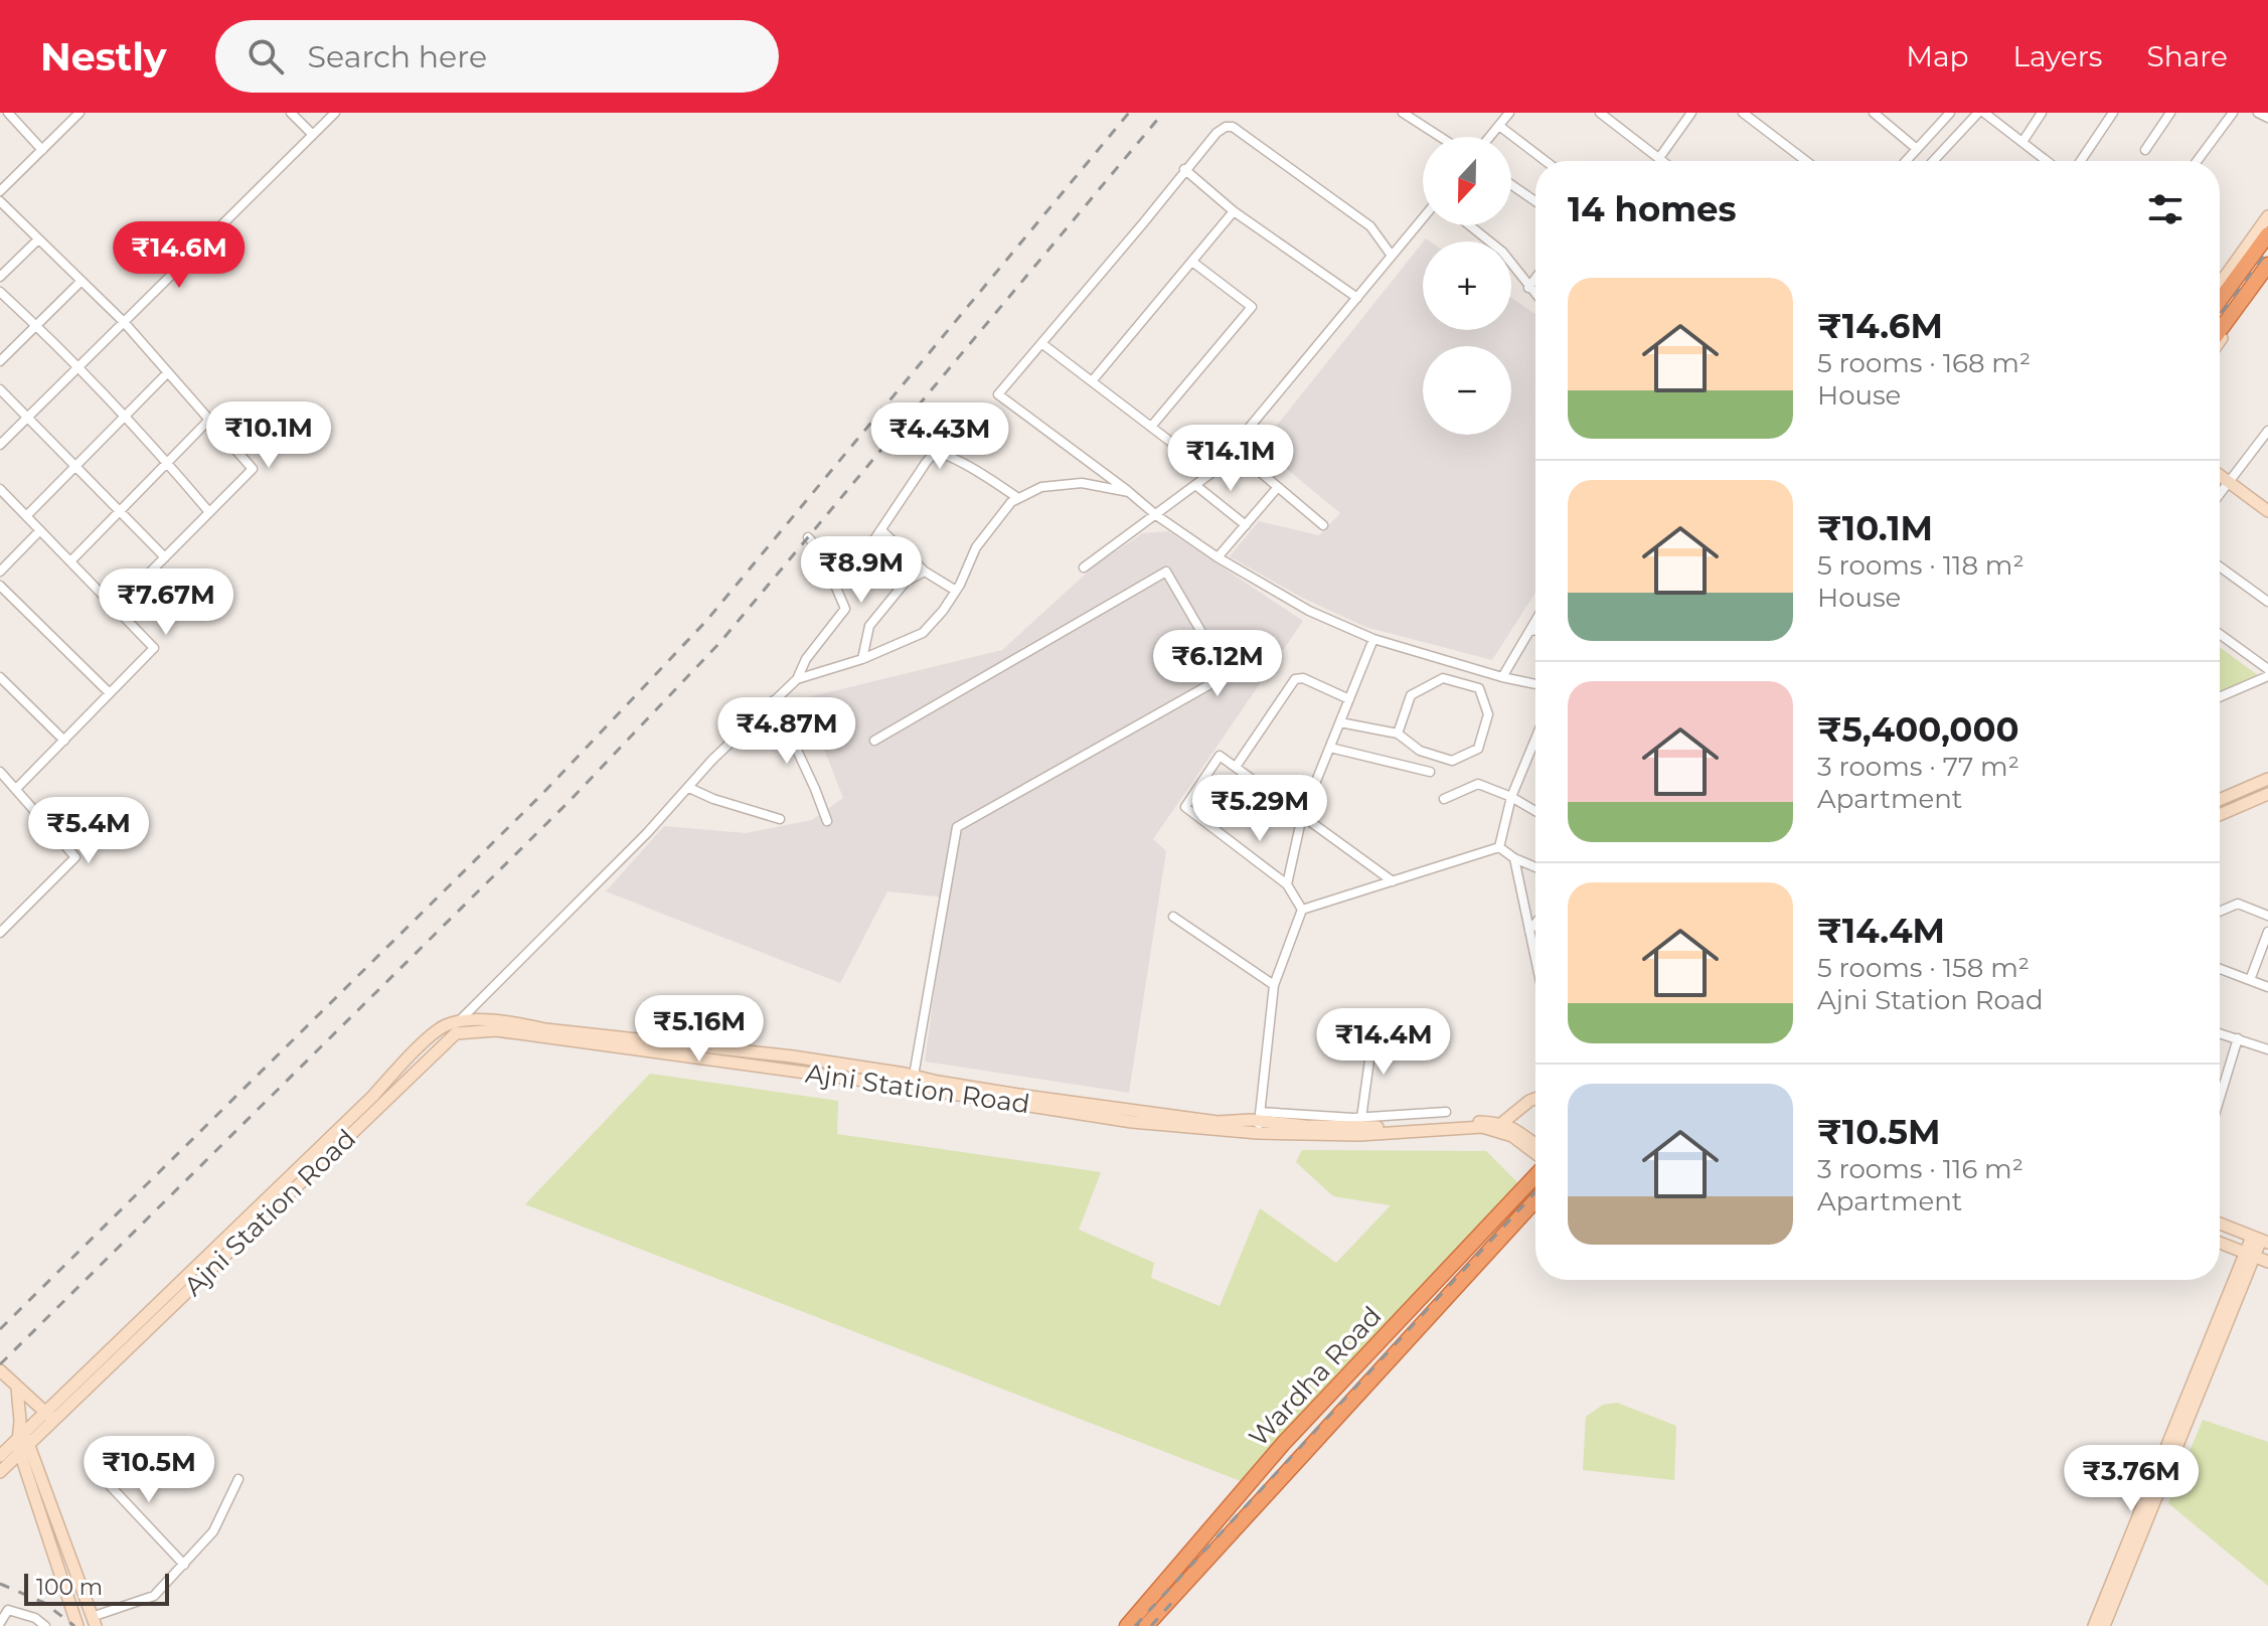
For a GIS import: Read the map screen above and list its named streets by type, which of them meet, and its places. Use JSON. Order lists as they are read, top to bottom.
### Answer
{
  "streets": {
    "highway": ["Wardha Road"],
    "main road": ["Ajni Station Road"]
  },
  "scale_bar": "100 m",
  "north": "bottom",
  "page": {
    "header": "Nestly",
    "search": "Search here",
    "nav": ["Map", "Layers", "Share"],
    "map_buttons": ["+", "−"],
    "heading": "14 homes",
    "price": [
      "₹14.6M",
      "₹10.1M",
      "₹4.43M",
      "₹14.1M",
      "₹8.9M",
      "₹7.67M",
      "₹6.12M",
      "₹4.87M",
      "₹5.29M",
      "₹5.4M",
      "₹5.16M",
      "₹14.4M",
      "₹10.5M",
      "₹3.76M"
    ],
    "list": [
      {
        "name": "₹14.6M",
        "note": "5 rooms · 168 m² · House"
      },
      {
        "name": "₹10.1M",
        "note": "5 rooms · 118 m² · House"
      },
      {
        "name": "₹5,400,000",
        "note": "3 rooms · 77 m² · Apartment"
      },
      {
        "name": "₹14.4M",
        "note": "5 rooms · 158 m² · Ajni Station Road"
      },
      {
        "name": "₹10.5M",
        "note": "3 rooms · 116 m² · Apartment"
      }
    ],
    "scale": "100 m"
  }
}
